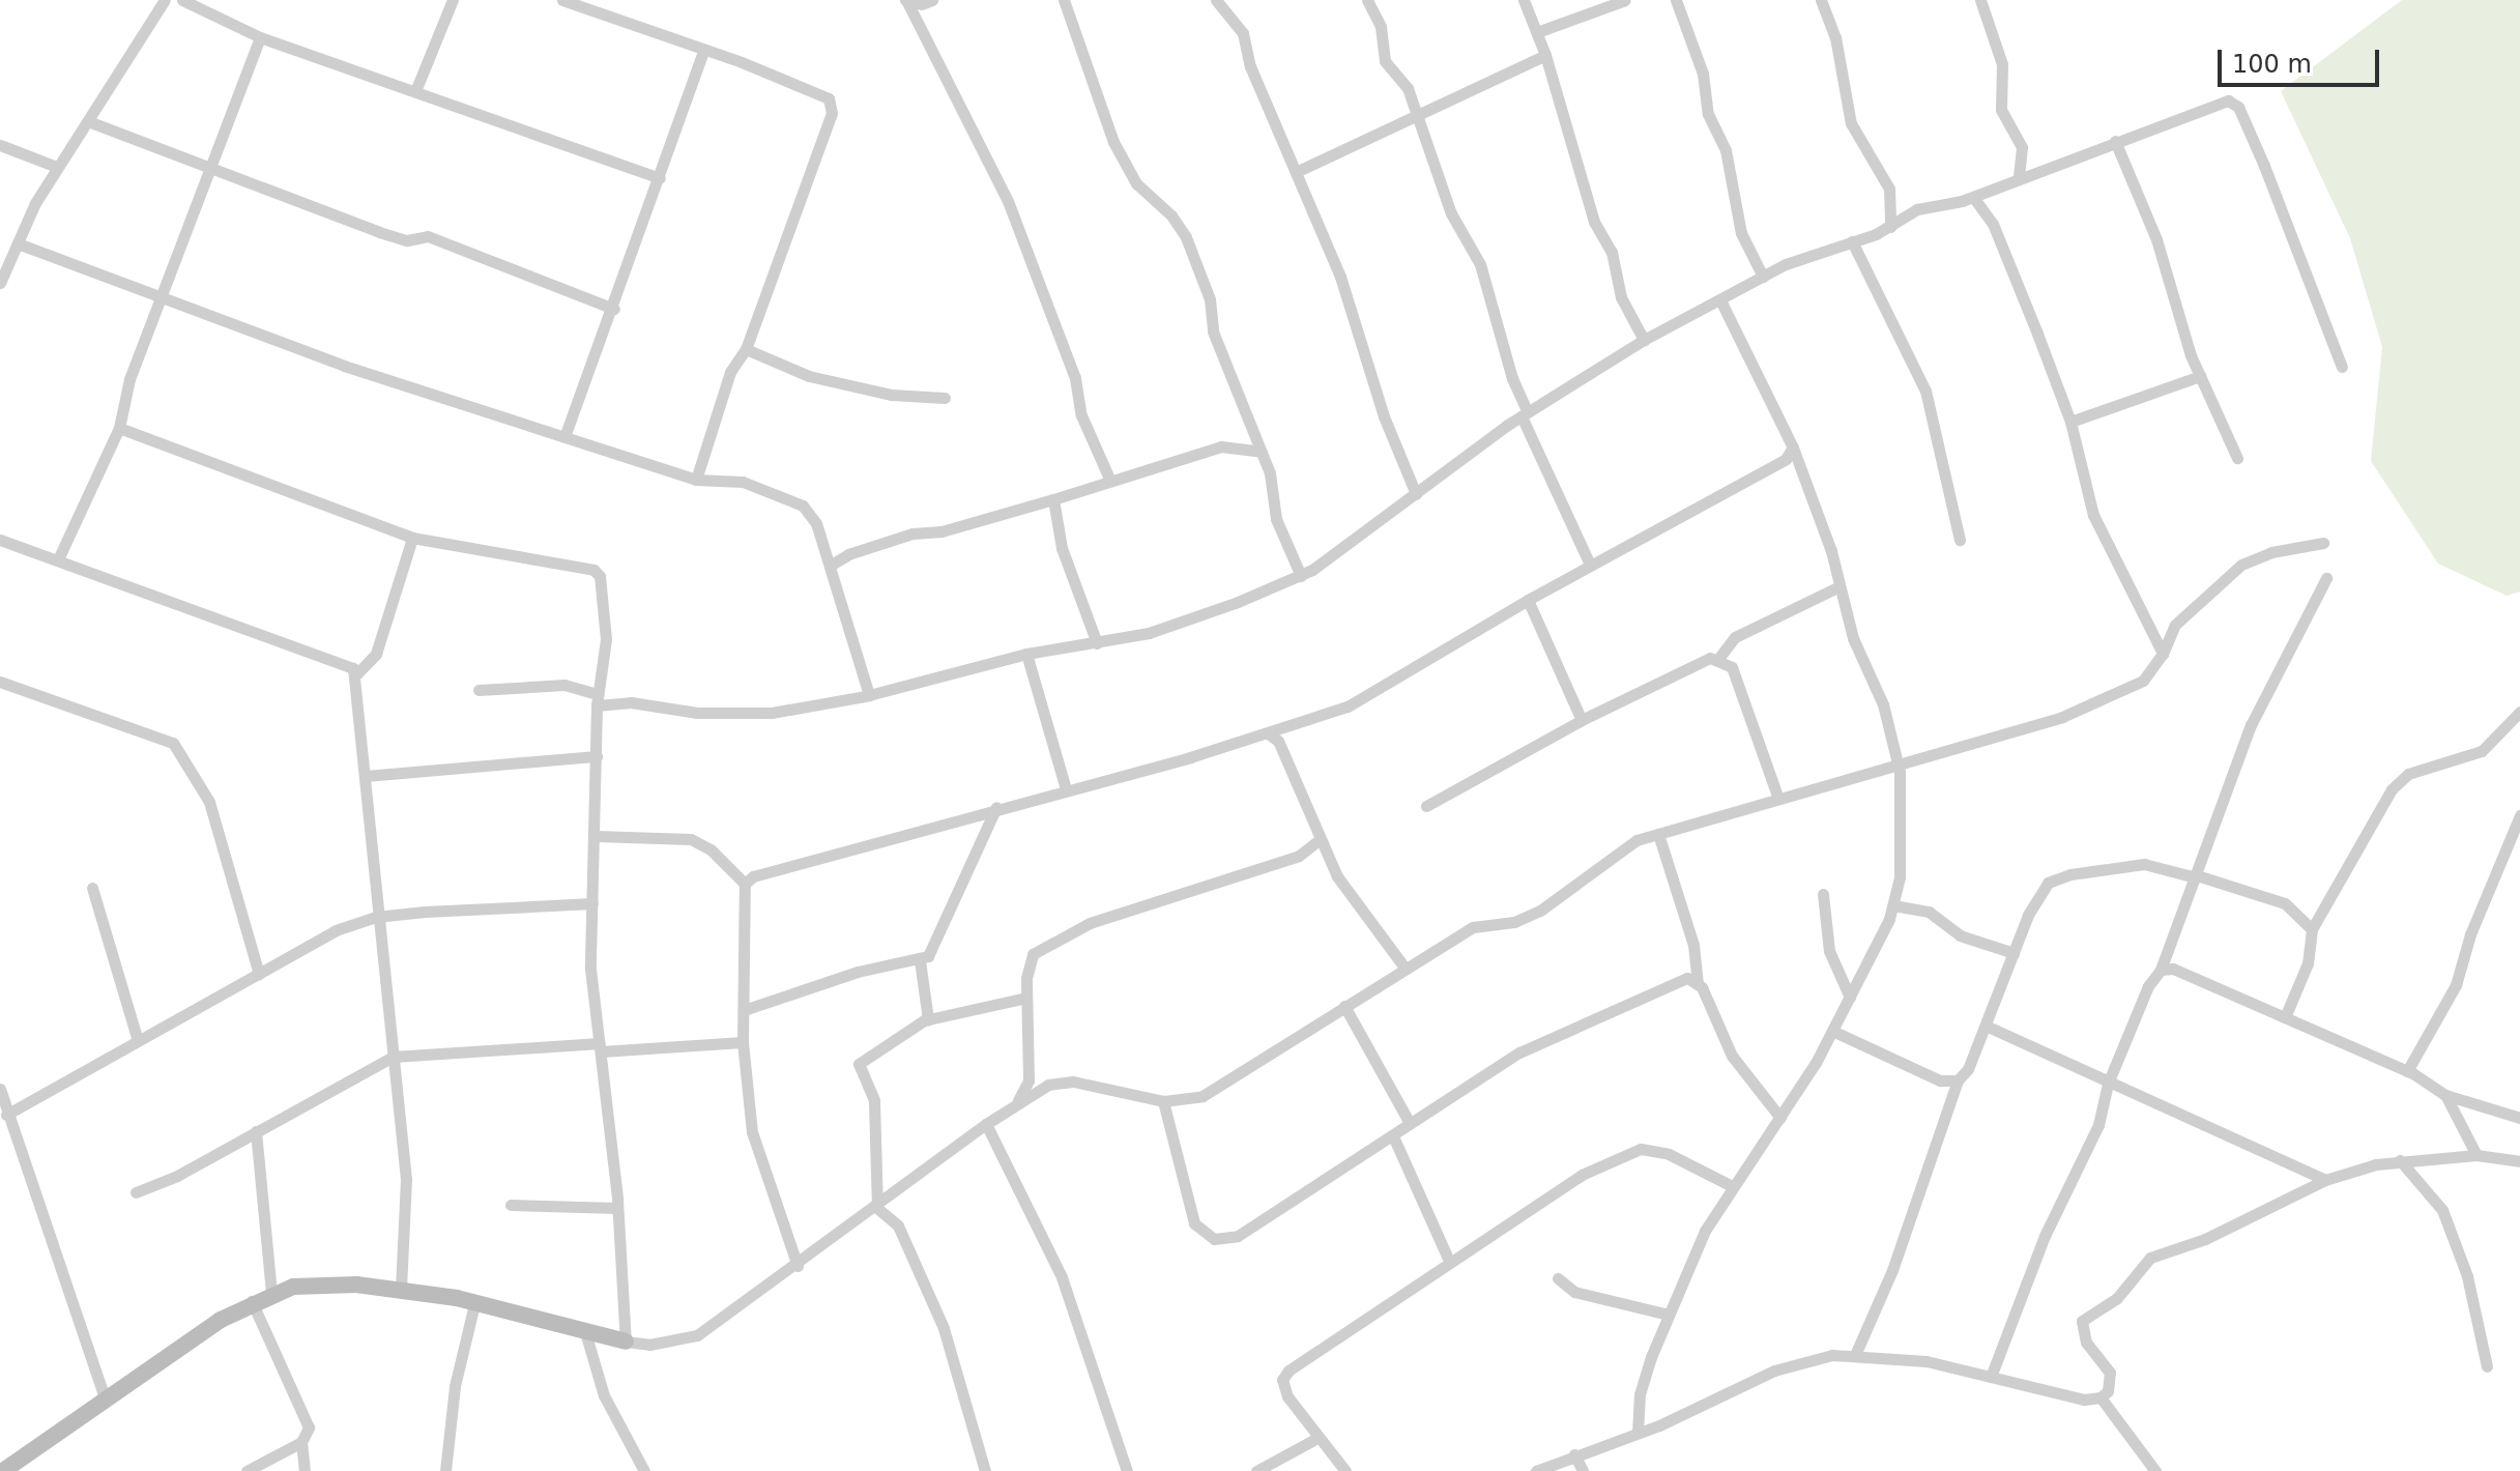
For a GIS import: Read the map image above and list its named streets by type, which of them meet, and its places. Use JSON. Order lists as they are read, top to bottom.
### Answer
{
  "scale_bar": "100 m"
}
